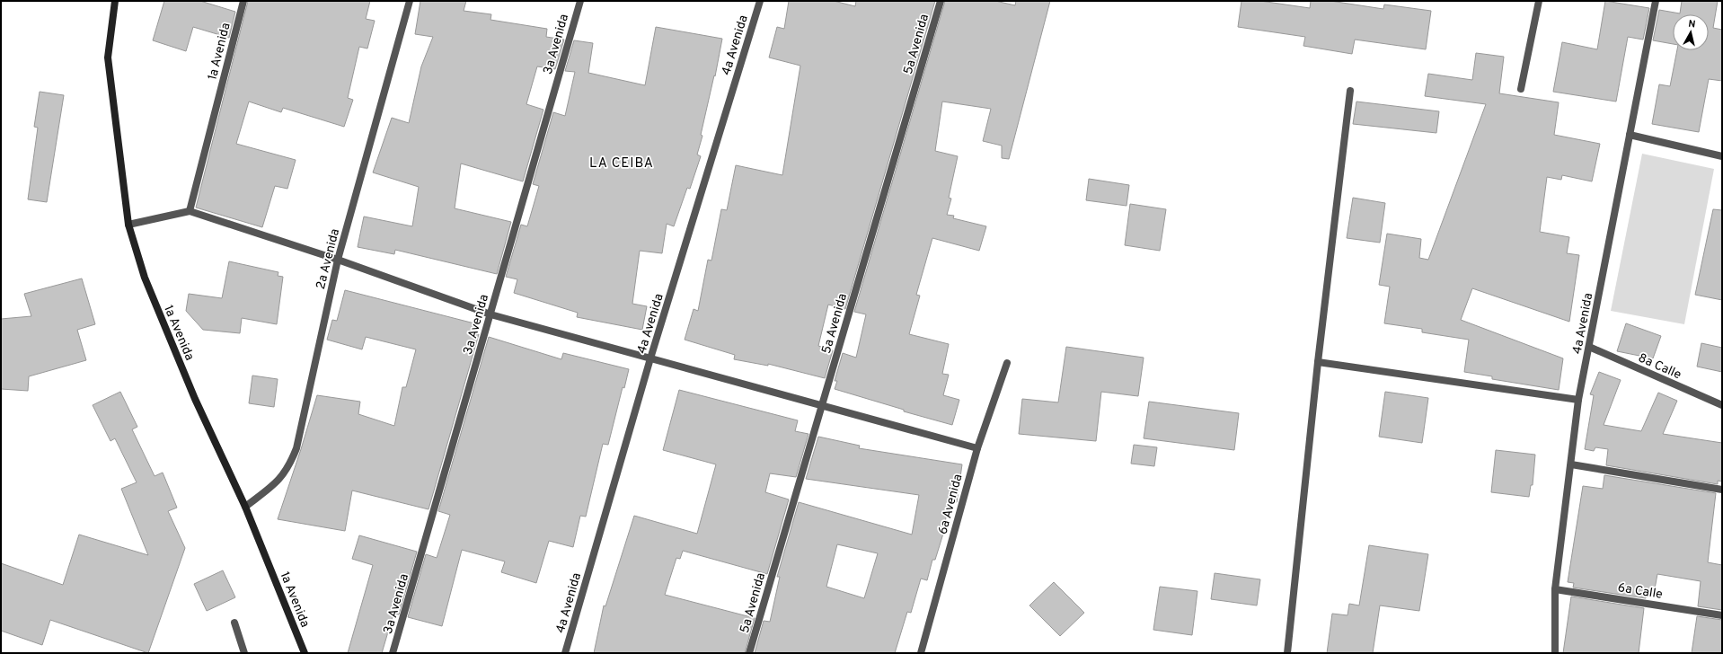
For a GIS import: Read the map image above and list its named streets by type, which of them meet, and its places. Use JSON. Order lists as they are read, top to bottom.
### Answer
{
  "streets": {
    "street": [
      "3a Avenida",
      "5a Avenida",
      "4a Avenida",
      "1a Avenida",
      "2a Avenida",
      "8a Calle",
      "6a Avenida",
      "6a Calle"
    ]
  },
  "crossings": [
    ["4a Avenida", "8a Calle"],
    ["4a Avenida", "6a Calle"],
    ["1a Avenida", "2a Avenida"]
  ],
  "districts": ["LA CEIBA"],
  "north": "top"
}
